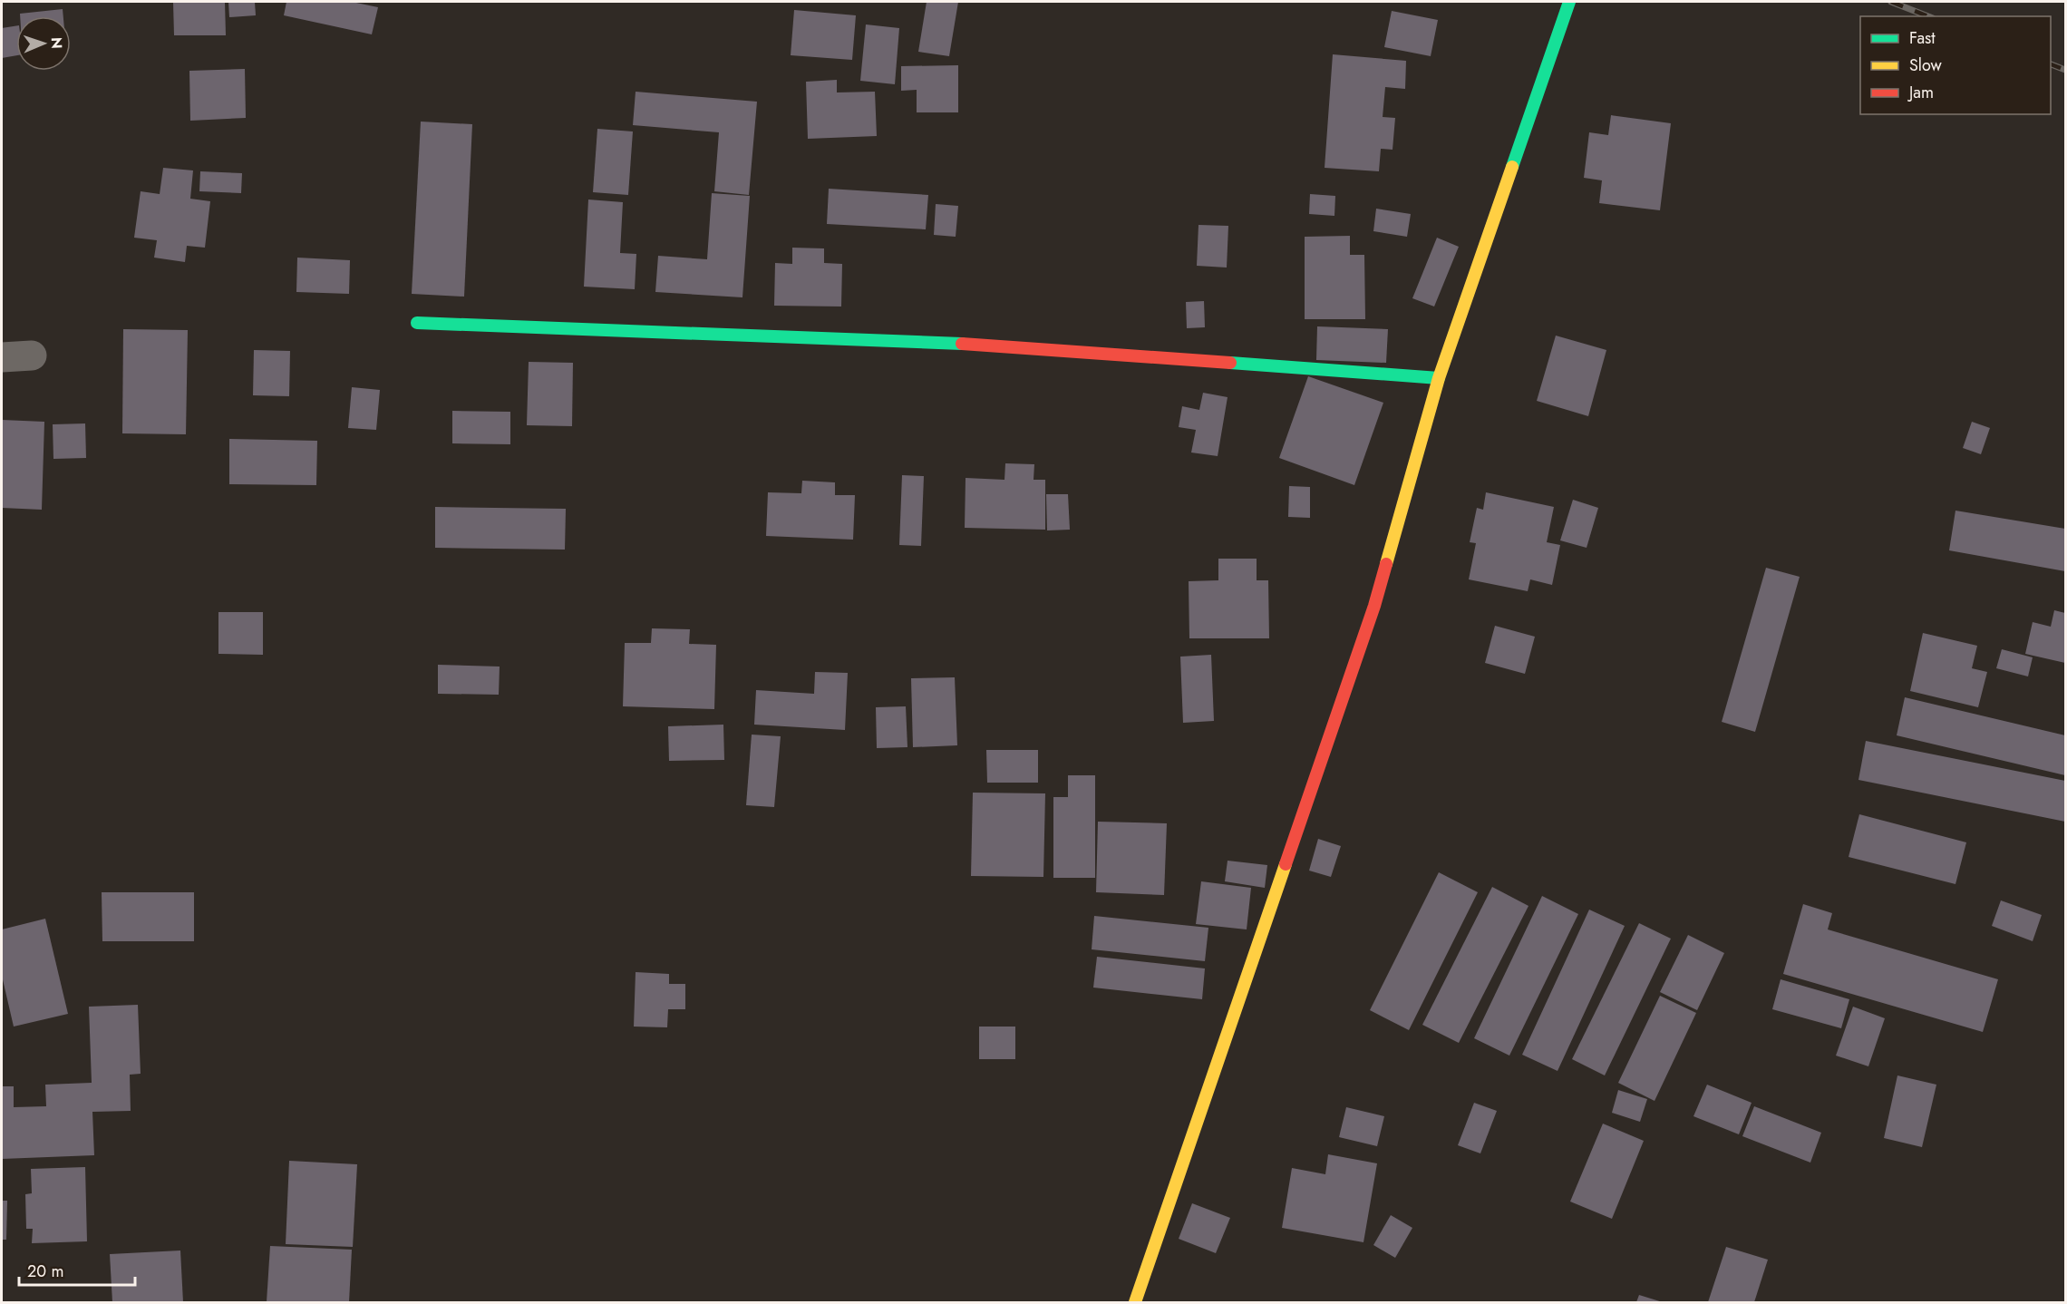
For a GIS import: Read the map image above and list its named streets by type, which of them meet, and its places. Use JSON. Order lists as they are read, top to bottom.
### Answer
{
  "legend": ["Fast", "Slow", "Jam"],
  "scale_bar": "20 m",
  "north": "right"
}
